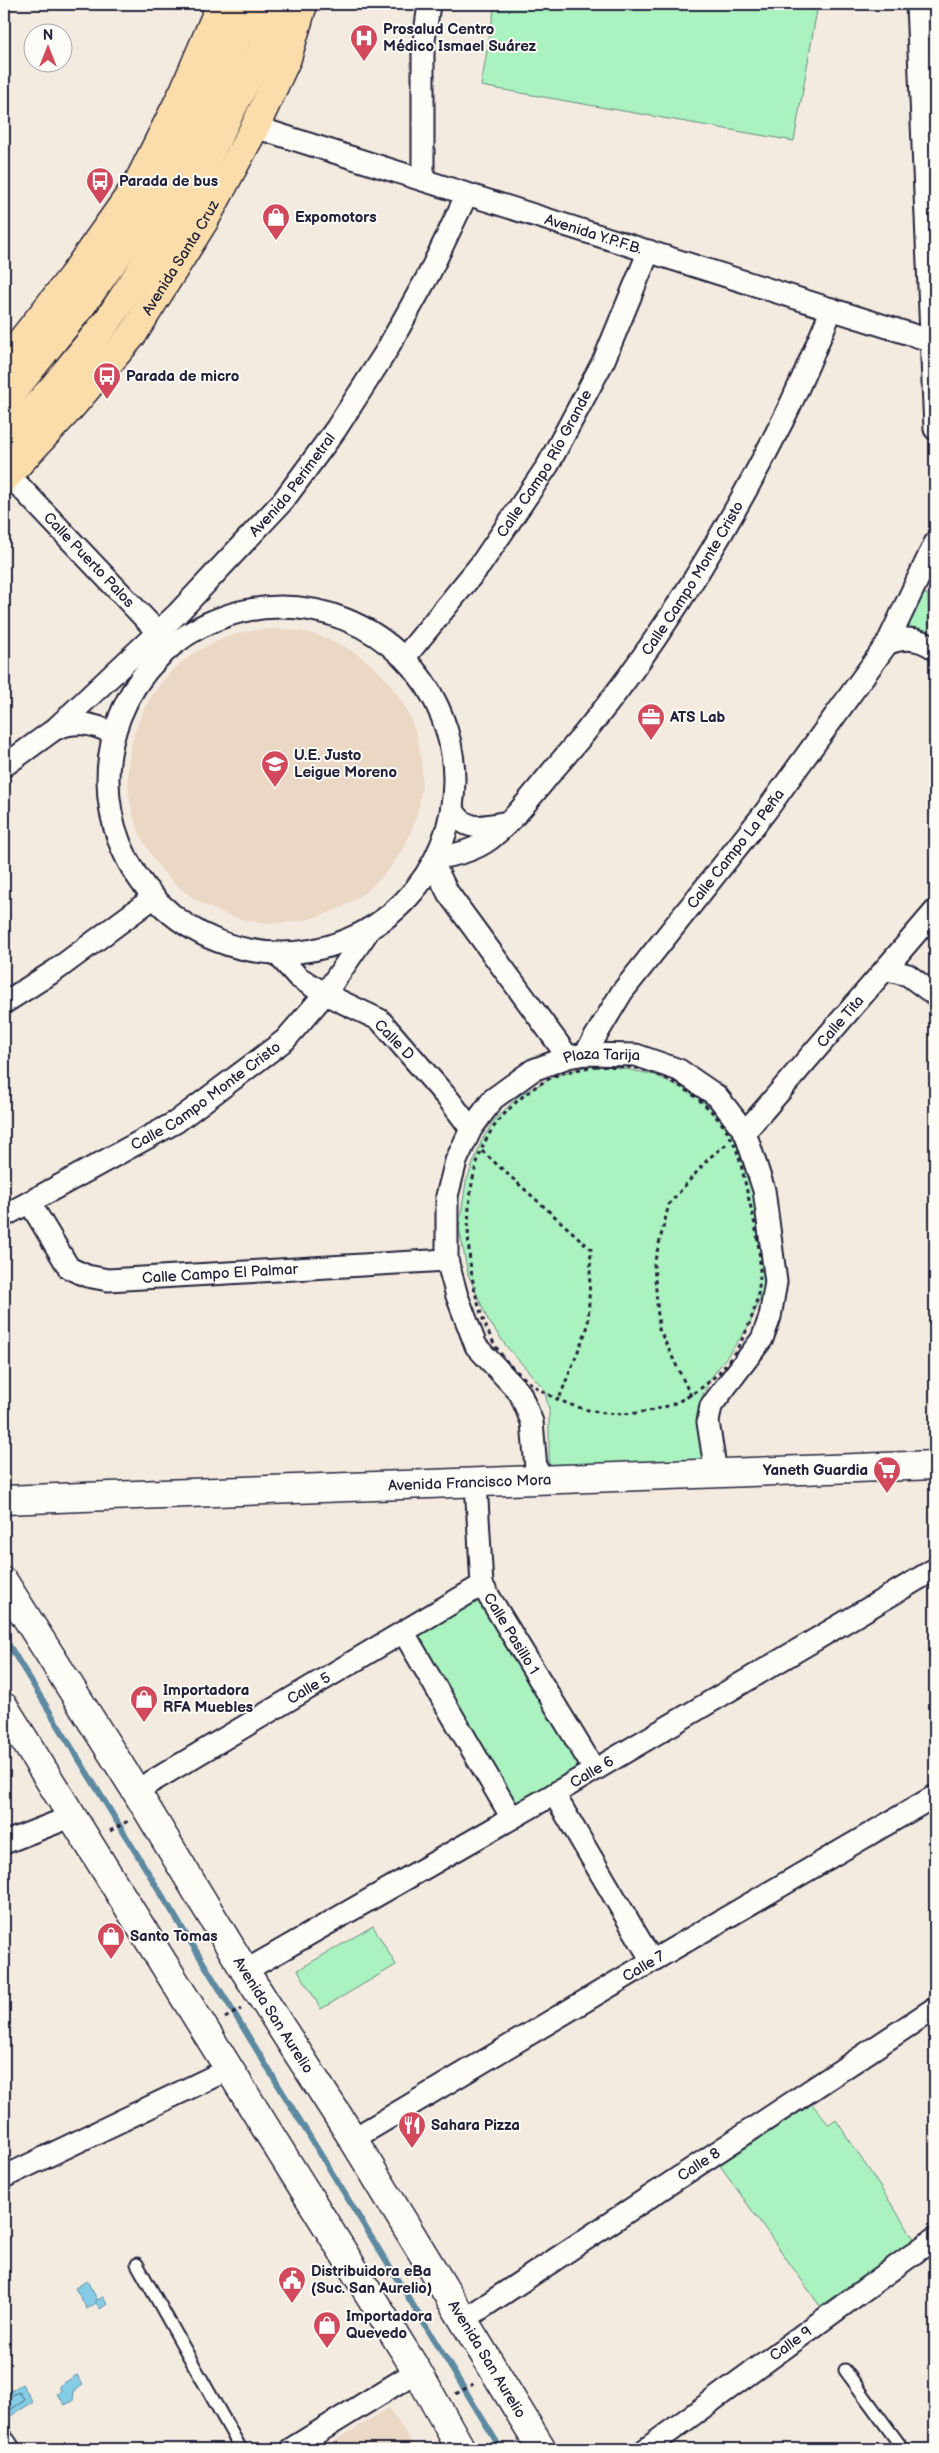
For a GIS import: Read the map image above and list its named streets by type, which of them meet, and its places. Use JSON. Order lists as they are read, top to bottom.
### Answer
{
  "streets": {
    "main road": ["Avenida Santa Cruz", "Avenida Francisco Mora", "Avenida San Aurelio"],
    "street": [
      "Avenida Y.P.F.B.",
      "Calle Campo Río Grande",
      "Avenida Perimetral",
      "Calle Puerto Palos",
      "Calle Campo Monte Cristo",
      "Calle Campo La Peña",
      "Calle Tita",
      "Calle D",
      "Plaza Tarija",
      "Calle Campo El Palmar",
      "Calle Pasillo 1",
      "Calle 5",
      "Calle 6",
      "Calle 7",
      "Calle 8",
      "Calle 9"
    ]
  },
  "crossings": [
    ["Avenida Y.P.F.B.", "Avenida Santa Cruz"],
    ["Avenida Y.P.F.B.", "Calle Campo Río Grande"],
    ["Avenida Y.P.F.B.", "Avenida Perimetral"],
    ["Avenida Y.P.F.B.", "Calle Campo Monte Cristo"],
    ["Avenida Santa Cruz", "Calle Puerto Palos"],
    ["Avenida Perimetral", "Calle Puerto Palos"],
    ["Calle Campo Monte Cristo", "Calle D"],
    ["Calle Campo Monte Cristo", "Calle Campo El Palmar"],
    ["Calle Campo La Peña", "Plaza Tarija"],
    ["Calle Tita", "Plaza Tarija"],
    ["Calle D", "Plaza Tarija"],
    ["Plaza Tarija", "Calle Campo El Palmar"],
    ["Plaza Tarija", "Avenida Francisco Mora"],
    ["Avenida Francisco Mora", "Calle Pasillo 1"],
    ["Calle Pasillo 1", "Calle 5"],
    ["Calle Pasillo 1", "Calle 6"],
    ["Calle 5", "Avenida San Aurelio"],
    ["Calle 6", "Avenida San Aurelio"],
    ["Calle 7", "Avenida San Aurelio"],
    ["Avenida San Aurelio", "Calle 8"]
  ],
  "places": {
    "hospital": ["Prosalud Centro Médico Ismael Suárez"],
    "bus stop": ["Parada de bus", "Parada de micro"],
    "shop": [
      "Expomotors",
      "Importadora RFA Muebles",
      "Santo Tomas",
      "Importadora Quevedo"
    ],
    "office": ["ATS Lab"],
    "school or university": ["U.E. Justo Leigue Moreno"],
    "supermarket": ["Yaneth Guardia"],
    "restaurant": ["Sahara Pizza"],
    "public building": ["Distribuidora eBa (Suc. San Aurelio)"]
  },
  "north": "top"
}
